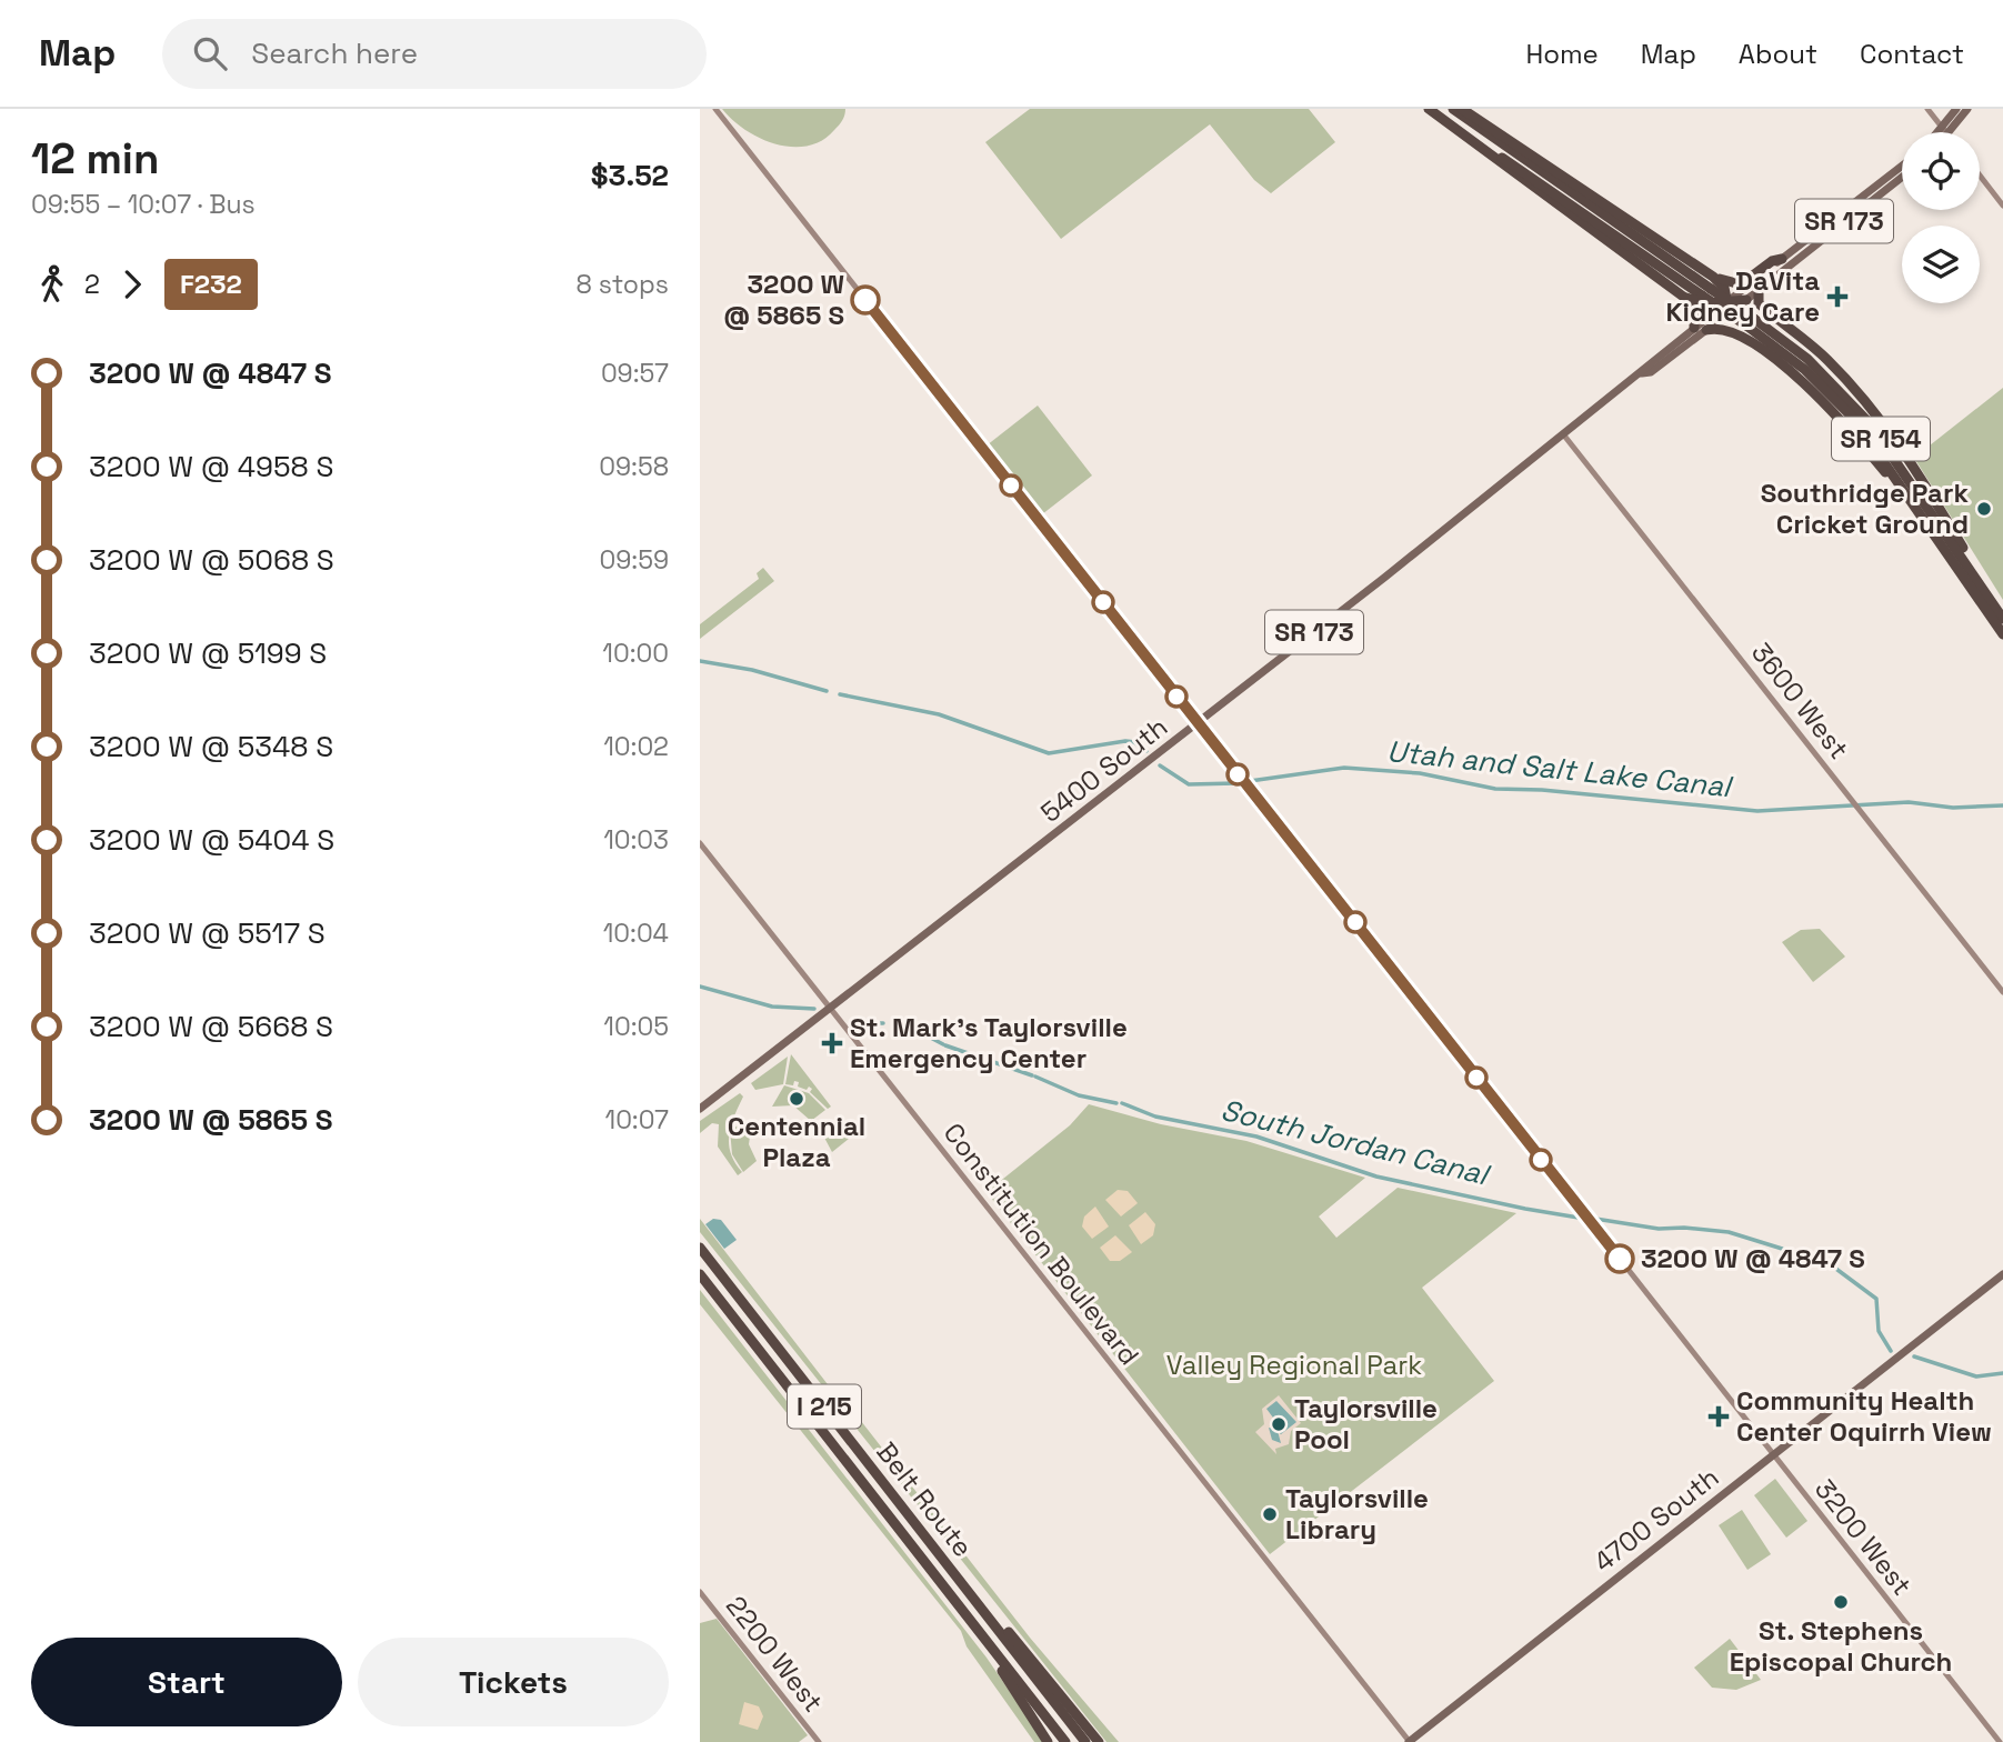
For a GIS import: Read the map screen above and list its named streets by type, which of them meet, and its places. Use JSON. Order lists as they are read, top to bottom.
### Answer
{
  "streets": {
    "highway": ["SR 154", "I 215", "Belt Route"],
    "main road": ["SR 173", "5400 South", "4700 South"],
    "street": [
      "3600 West",
      "Constitution Boulevard",
      "3200 West",
      "2200 West"
    ]
  },
  "crossings": [
    ["3600 West", "5400 South"],
    ["5400 South", "Constitution Boulevard"],
    ["5400 South", "3200 West"],
    ["Constitution Boulevard", "4700 South"],
    ["4700 South", "3200 West"]
  ],
  "water": ["Utah and Salt Lake Canal", "South Jordan Canal"],
  "parks": ["Valley Regional Park"],
  "places": {
    "health": ["DaVita Kidney Care", "St. Mark's Taylorsville Emergency Center", "Community Health Center Oquirrh View"],
    "other": [
      "3200 W @ 5865 S",
      "Southridge Park Cricket Ground",
      "Centennial Plaza",
      "3200 W @ 4847 S",
      "Taylorsville Pool",
      "Taylorsville Library",
      "St. Stephens Episcopal Church"
    ]
  },
  "lines": ["bus line F232"],
  "page": {
    "header": "Map",
    "search": "Search here",
    "nav": [
      "Home",
      "Map",
      "About",
      "Contact"
    ],
    "heading": ["12 min", "09:55 – 10:07 · Bus", "$3.52"],
    "legs": ["2", "F232", "8 stops"],
    "list": [
      {
        "name": "3200 W @ 4847 S",
        "value": "09:57"
      },
      {
        "name": "3200 W @ 4958 S",
        "value": "09:58"
      },
      {
        "name": "3200 W @ 5068 S",
        "value": "09:59"
      },
      {
        "name": "3200 W @ 5199 S",
        "value": "10:00"
      },
      {
        "name": "3200 W @ 5348 S",
        "value": "10:02"
      },
      {
        "name": "3200 W @ 5404 S",
        "value": "10:03"
      },
      {
        "name": "3200 W @ 5517 S",
        "value": "10:04"
      },
      {
        "name": "3200 W @ 5668 S",
        "value": "10:05"
      },
      {
        "name": "3200 W @ 5865 S",
        "value": "10:07"
      }
    ],
    "buttons": ["Start", "Tickets"]
  }
}
